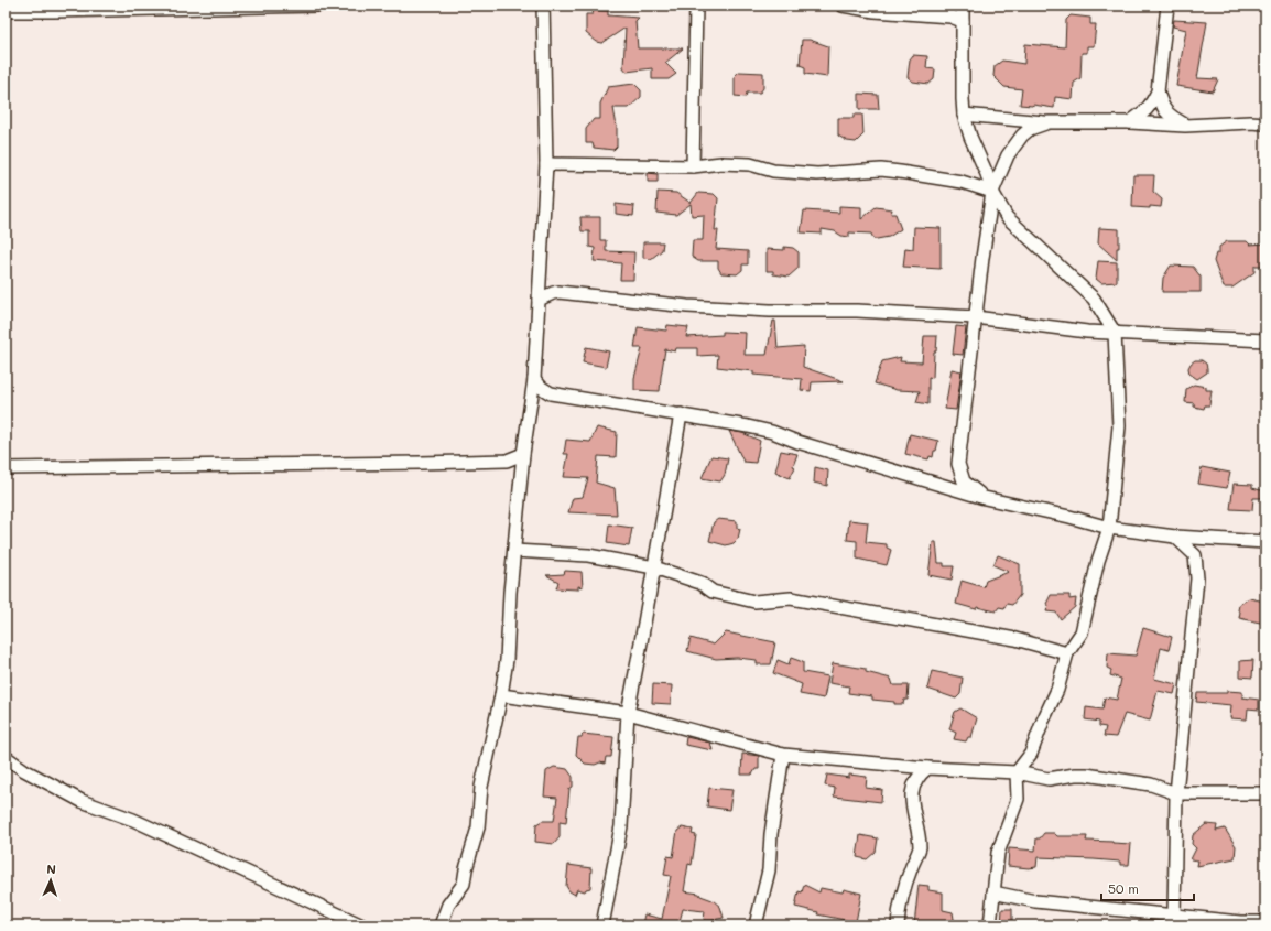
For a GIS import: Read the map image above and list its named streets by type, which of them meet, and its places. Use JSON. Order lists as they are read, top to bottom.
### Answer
{
  "scale_bar": "50 m",
  "north": "top"
}
